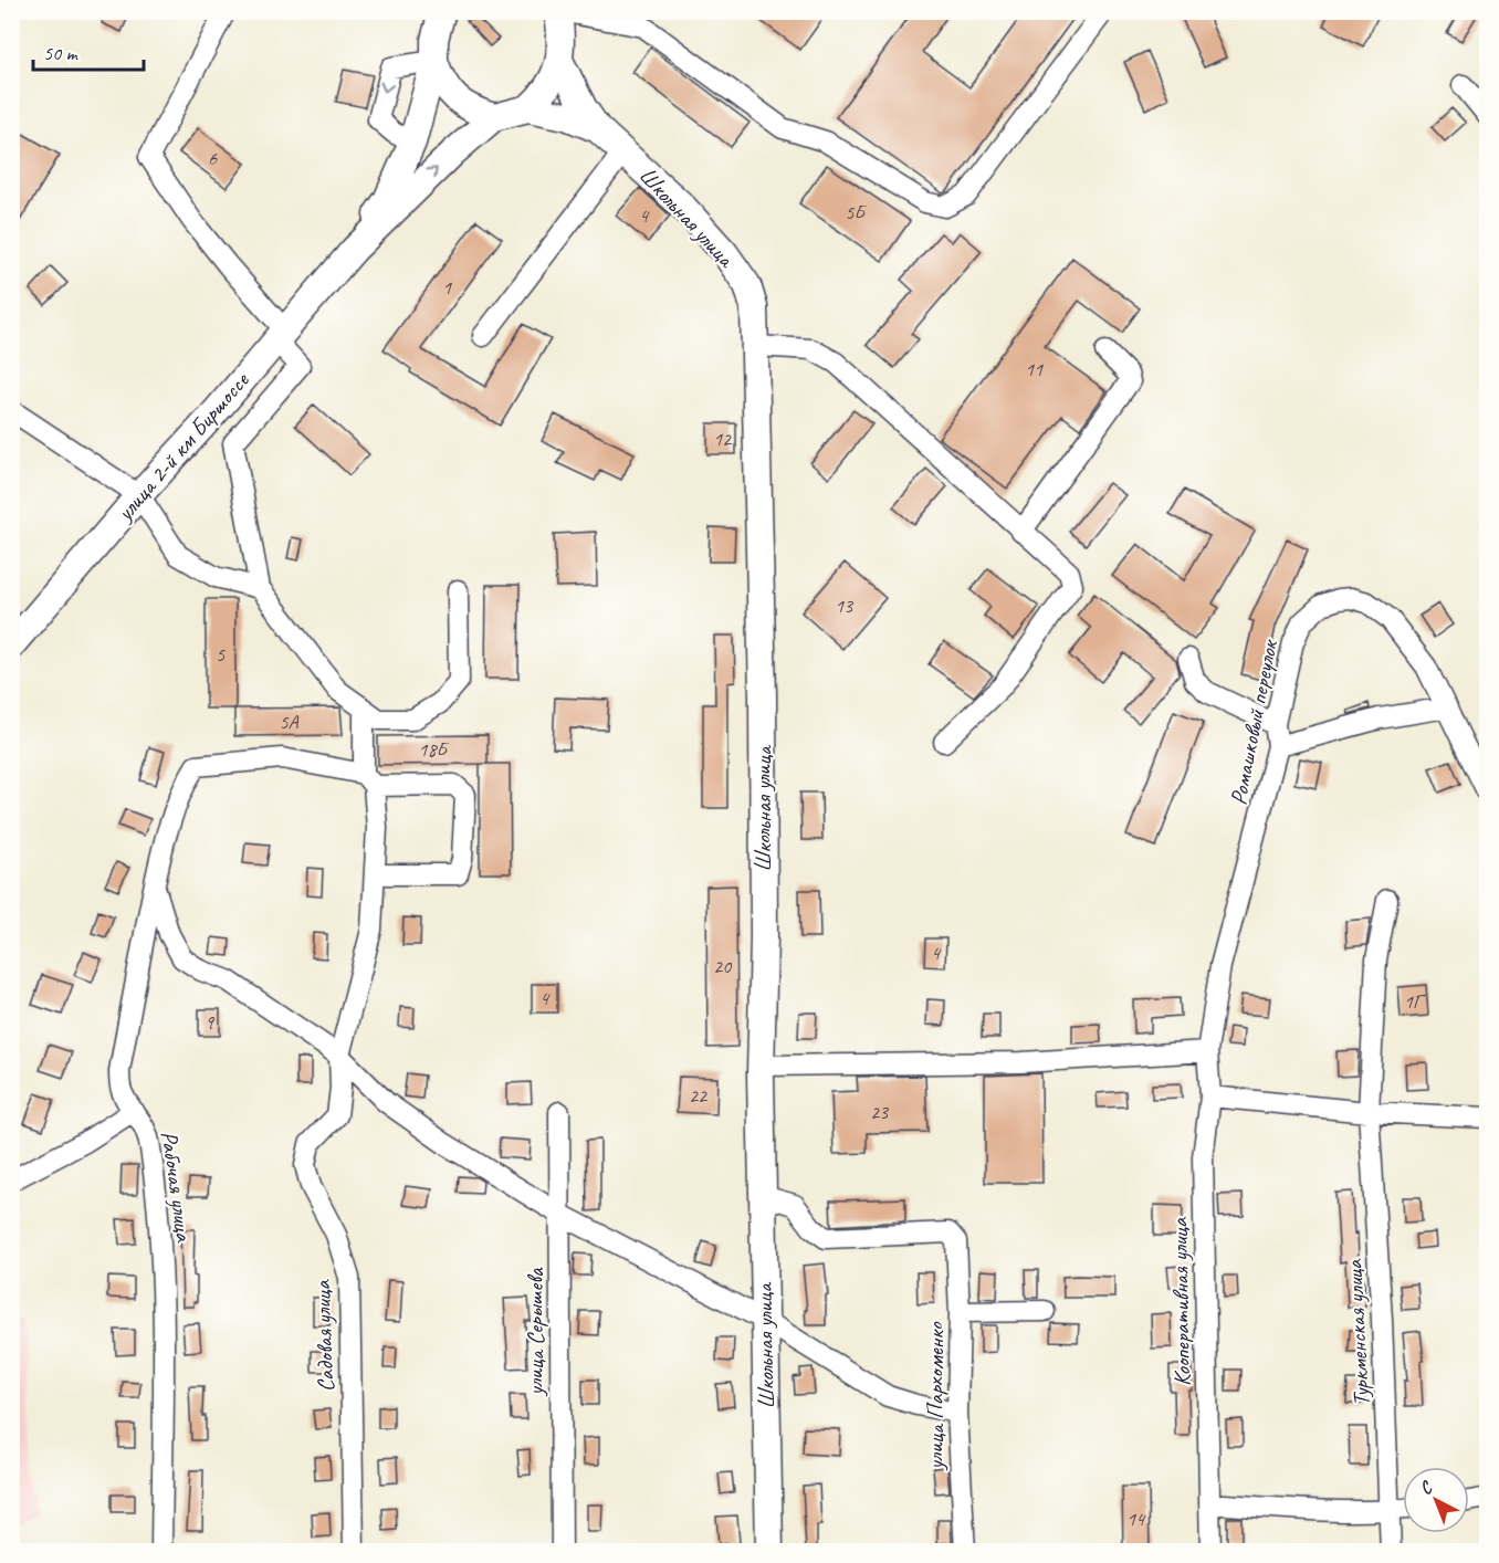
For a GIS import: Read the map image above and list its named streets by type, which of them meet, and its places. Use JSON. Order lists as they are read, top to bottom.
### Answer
{
  "streets": {
    "main road": ["Школьная улица", "улица 2-й км Биршоссе"],
    "street": [
      "Ромашковый переулок",
      "Рабочая улица",
      "Кооперативная улица",
      "улица Серышева",
      "Туркменская улица",
      "Садовая улица",
      "улица Пархоменко"
    ]
  },
  "crossings": [
    ["Школьная улица", "улица Пархоменко"],
    ["Ромашковый переулок", "Кооперативная улица"],
    ["Рабочая улица", "Садовая улица"]
  ],
  "house_numbers": [
    "6",
    "5Б",
    "4",
    "1",
    "11",
    "12",
    "13",
    "5",
    "5А",
    "18Б",
    "4",
    "20",
    "4",
    "1Г",
    "9",
    "22",
    "23",
    "14"
  ],
  "scale_bar": "50 m",
  "north": "top left"
}
